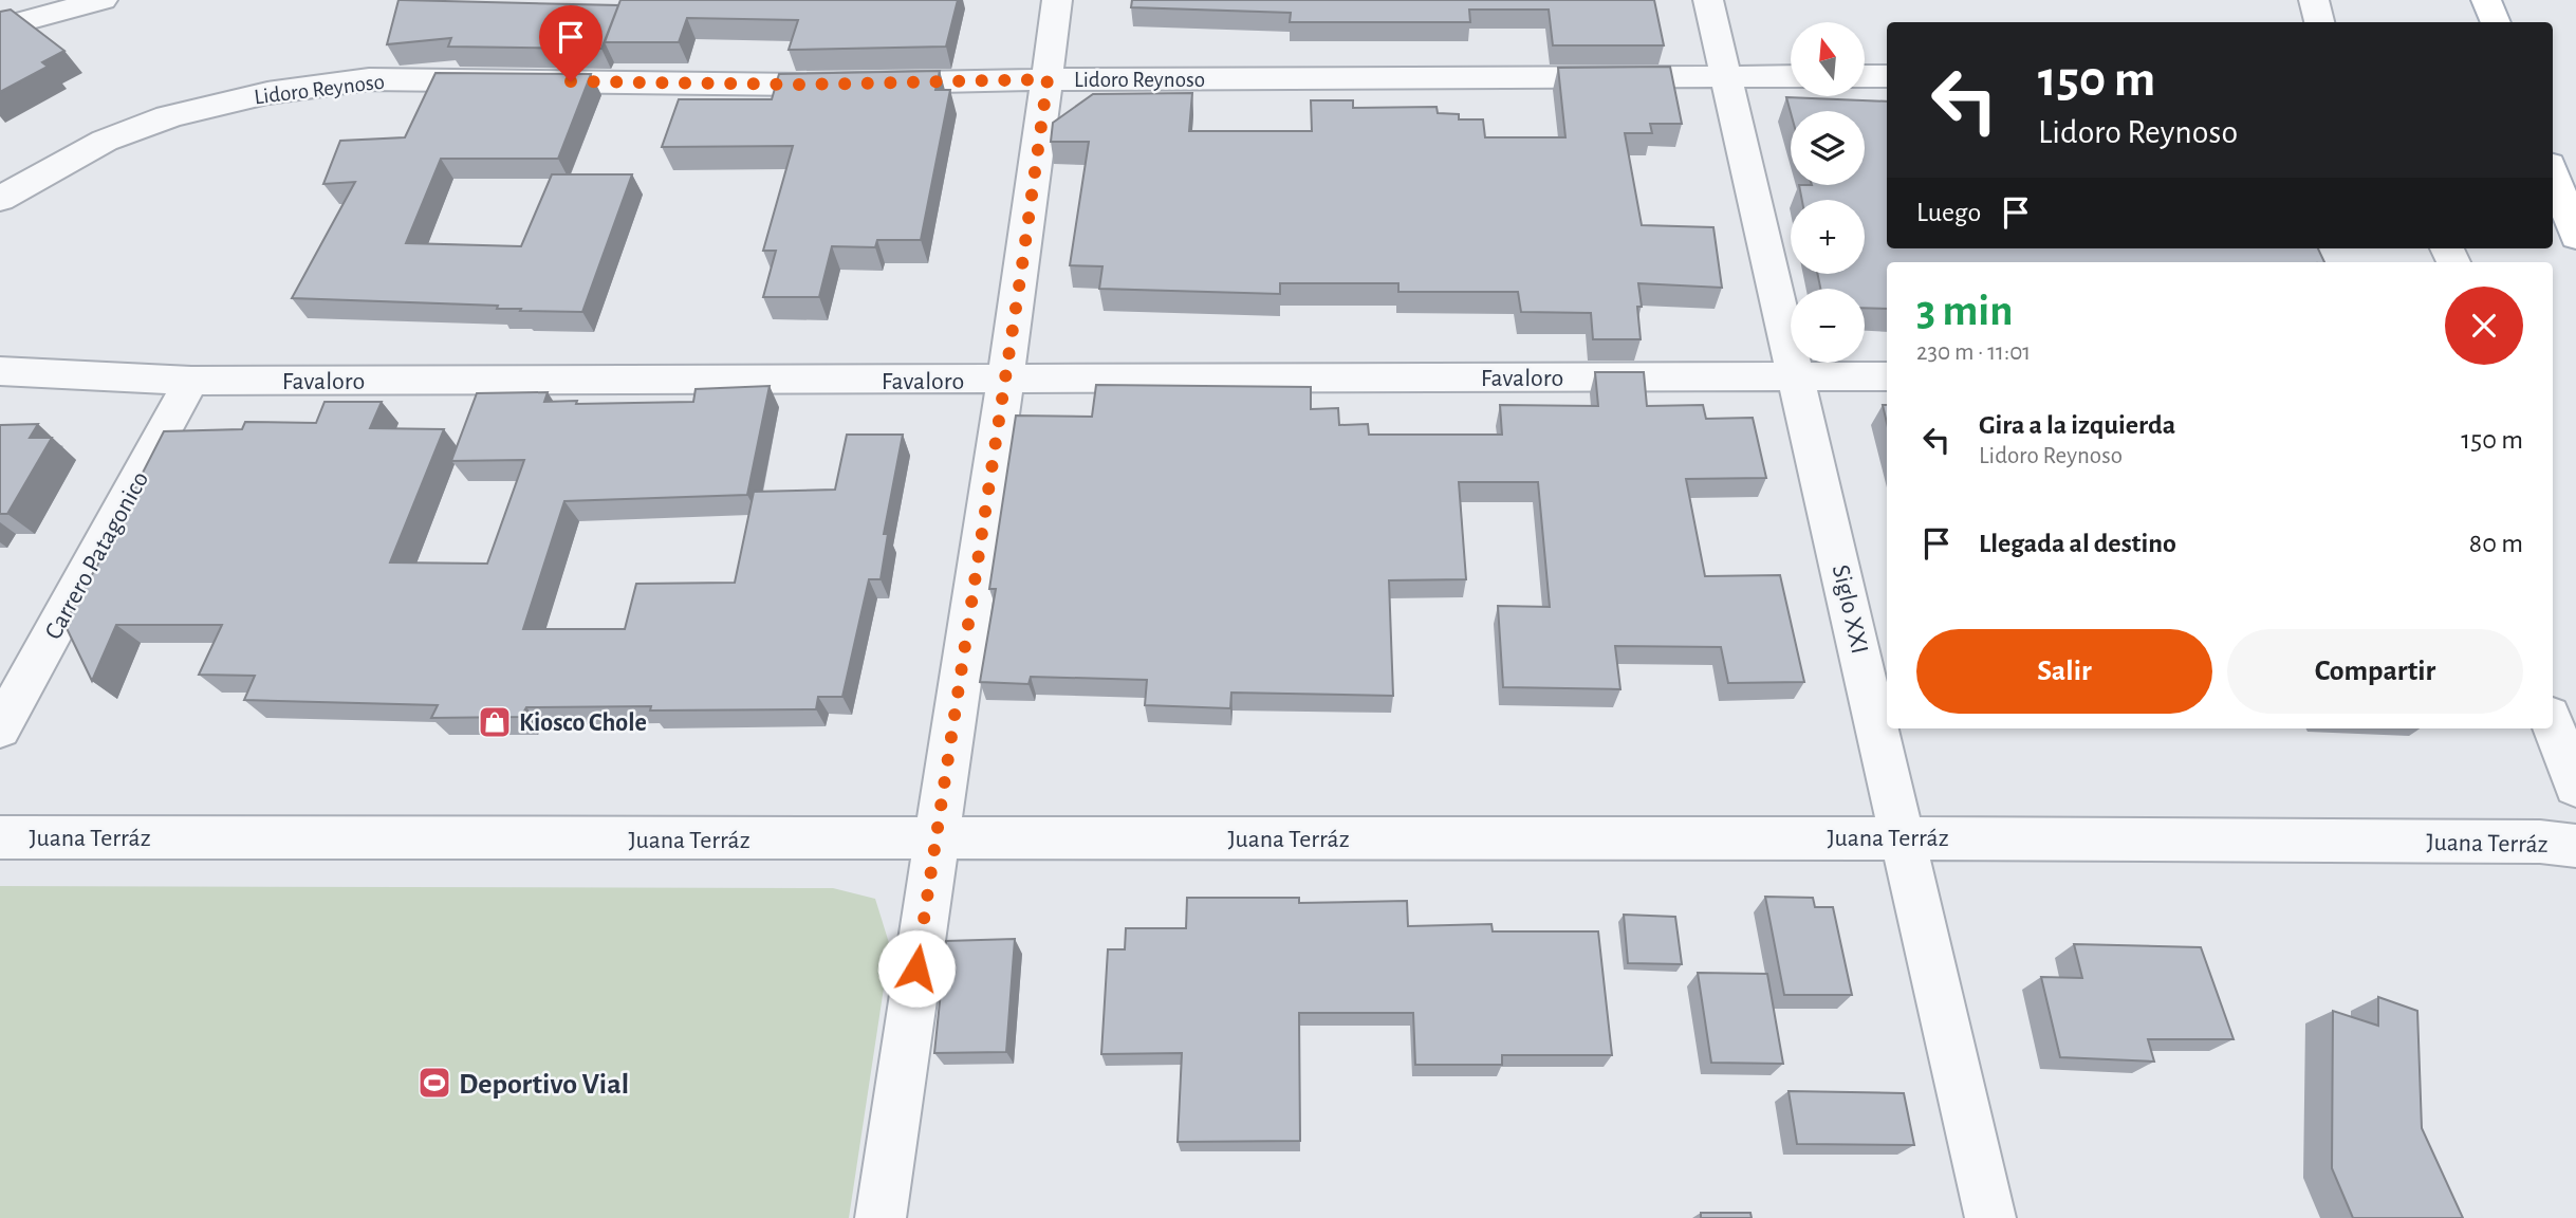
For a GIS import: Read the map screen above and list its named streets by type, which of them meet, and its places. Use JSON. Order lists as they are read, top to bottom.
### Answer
{
  "streets": {
    "street": [
      "Lidoro Reynoso",
      "Favaloro",
      "Carrero Patagonico",
      "Siglo XXI",
      "Juana Terráz"
    ]
  },
  "crossings": [
    ["Lidoro Reynoso", "Siglo XXI"],
    ["Favaloro", "Carrero Patagonico"],
    ["Favaloro", "Siglo XXI"],
    ["Siglo XXI", "Juana Terráz"]
  ],
  "places": {
    "shop": ["Kiosco Chole"],
    "sports": ["Deportivo Vial"]
  },
  "north": "top",
  "page": {
    "map_buttons": ["+", "−"],
    "turn": ["150 m", "Lidoro Reynoso"],
    "then": "Luego",
    "heading": ["3 min", "230 m · 11:01"],
    "list": [
      {
        "name": "Gira a la izquierda",
        "note": "Lidoro Reynoso",
        "value": "150 m"
      },
      {
        "name": "Llegada al destino",
        "value": "80 m"
      }
    ],
    "buttons": ["Salir", "Compartir"]
  }
}
